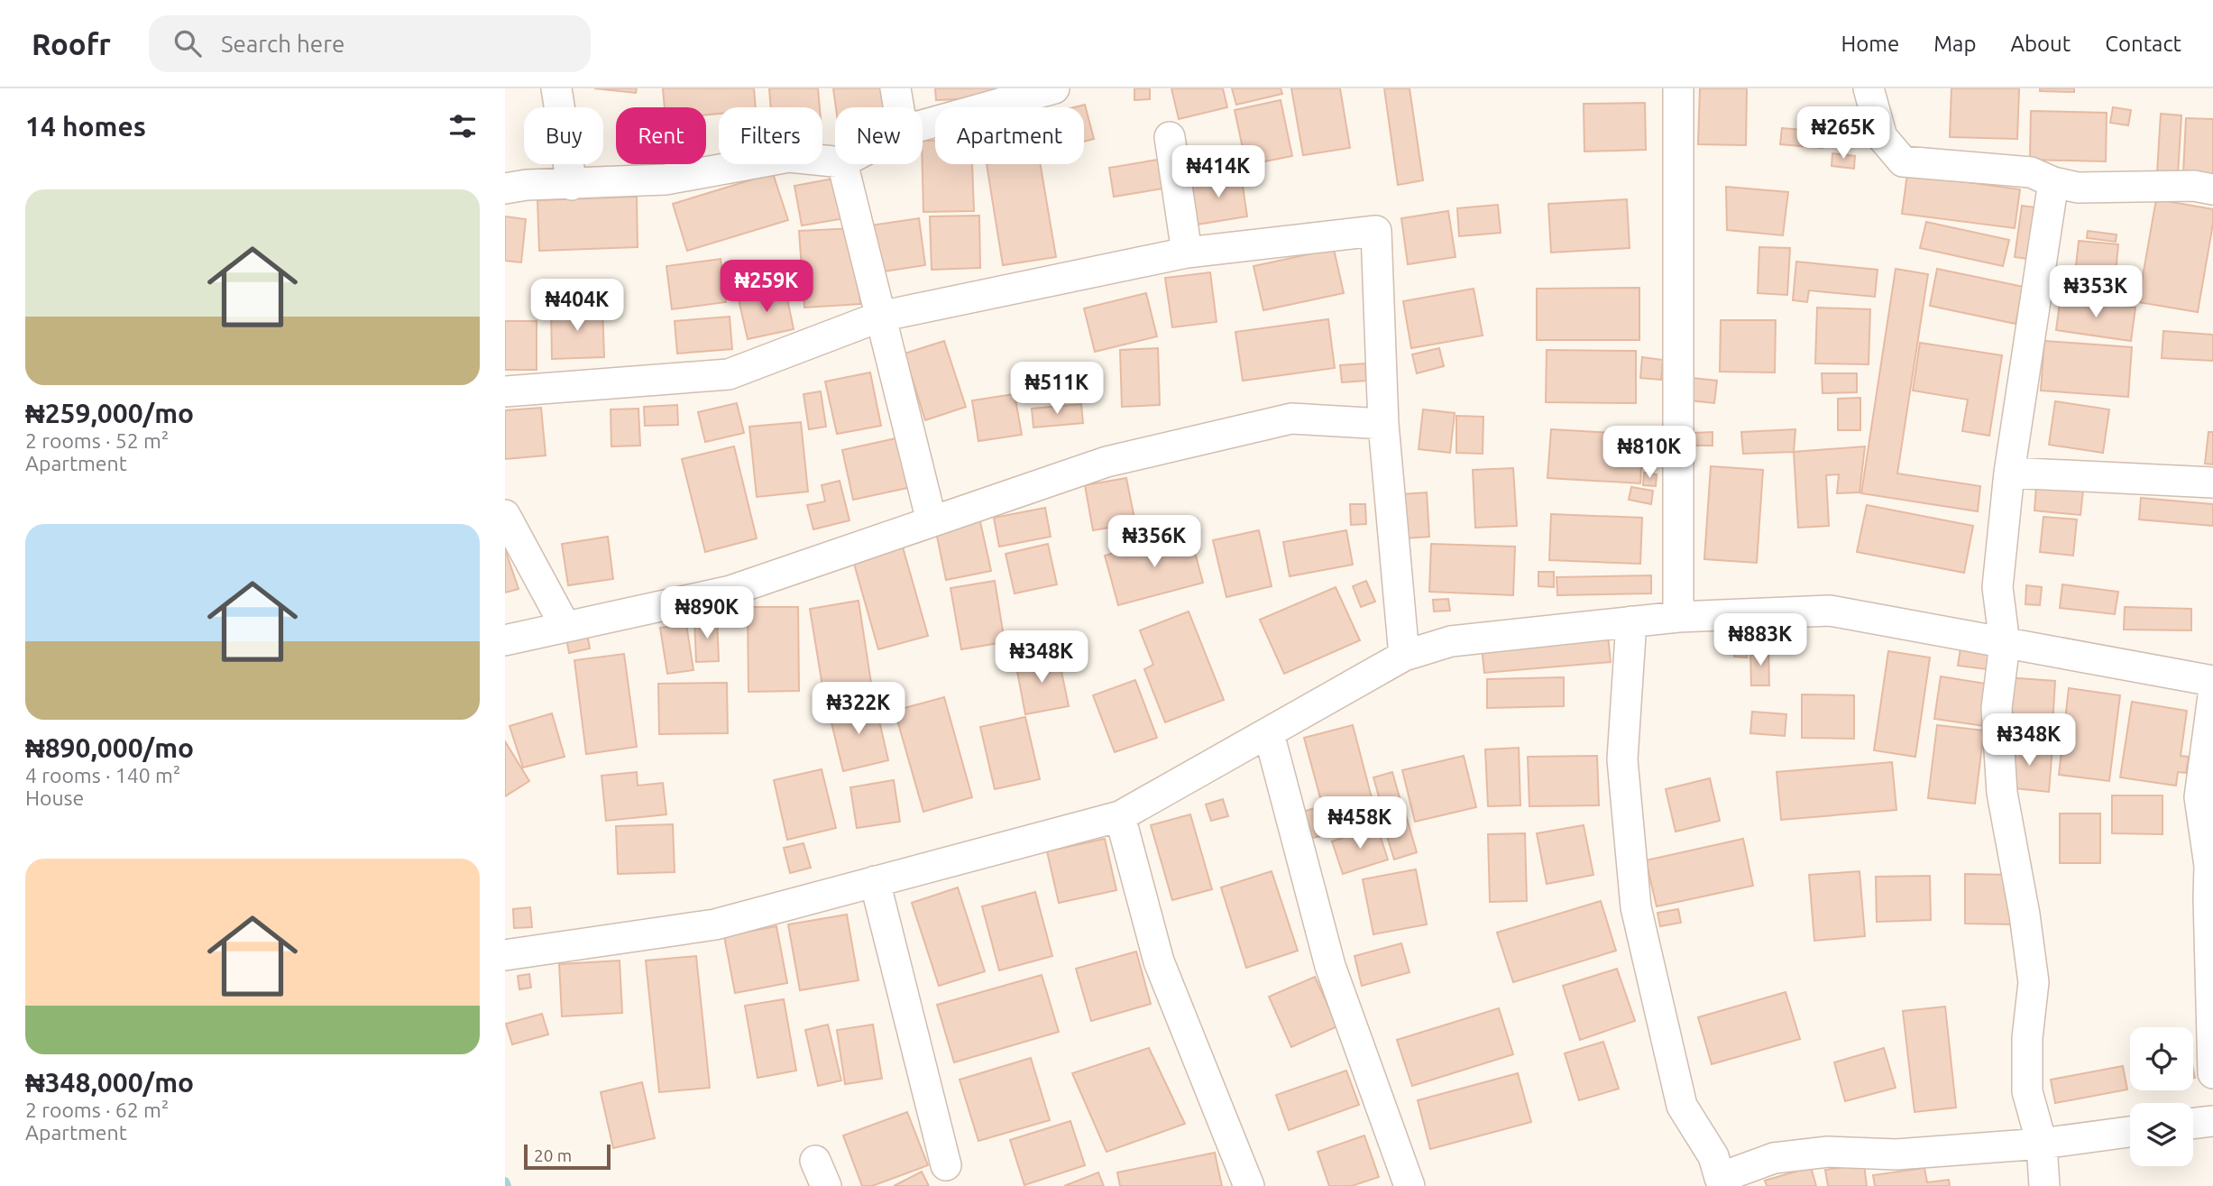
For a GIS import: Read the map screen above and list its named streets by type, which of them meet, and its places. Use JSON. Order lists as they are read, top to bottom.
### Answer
{
  "scale_bar": "20 m",
  "page": {
    "header": "Roofr",
    "search": "Search here",
    "nav": [
      "Home",
      "Map",
      "About",
      "Contact"
    ],
    "heading": "14 homes",
    "price": [
      "₦265K",
      "₦414K",
      "₦259K",
      "₦353K",
      "₦404K",
      "₦511K",
      "₦810K",
      "₦356K",
      "₦890K",
      "₦883K",
      "₦348K",
      "₦322K",
      "₦348K",
      "₦458K"
    ],
    "chip": [
      "Buy",
      "Rent",
      "Filters",
      "New",
      "Apartment"
    ],
    "list": [
      {
        "name": "₦259,000/mo",
        "note": "2 rooms · 52 m² · Apartment"
      },
      {
        "name": "₦890,000/mo",
        "note": "4 rooms · 140 m² · House"
      },
      {
        "name": "₦348,000/mo",
        "note": "2 rooms · 62 m² · Apartment"
      }
    ],
    "scale": "20 m"
  }
}
